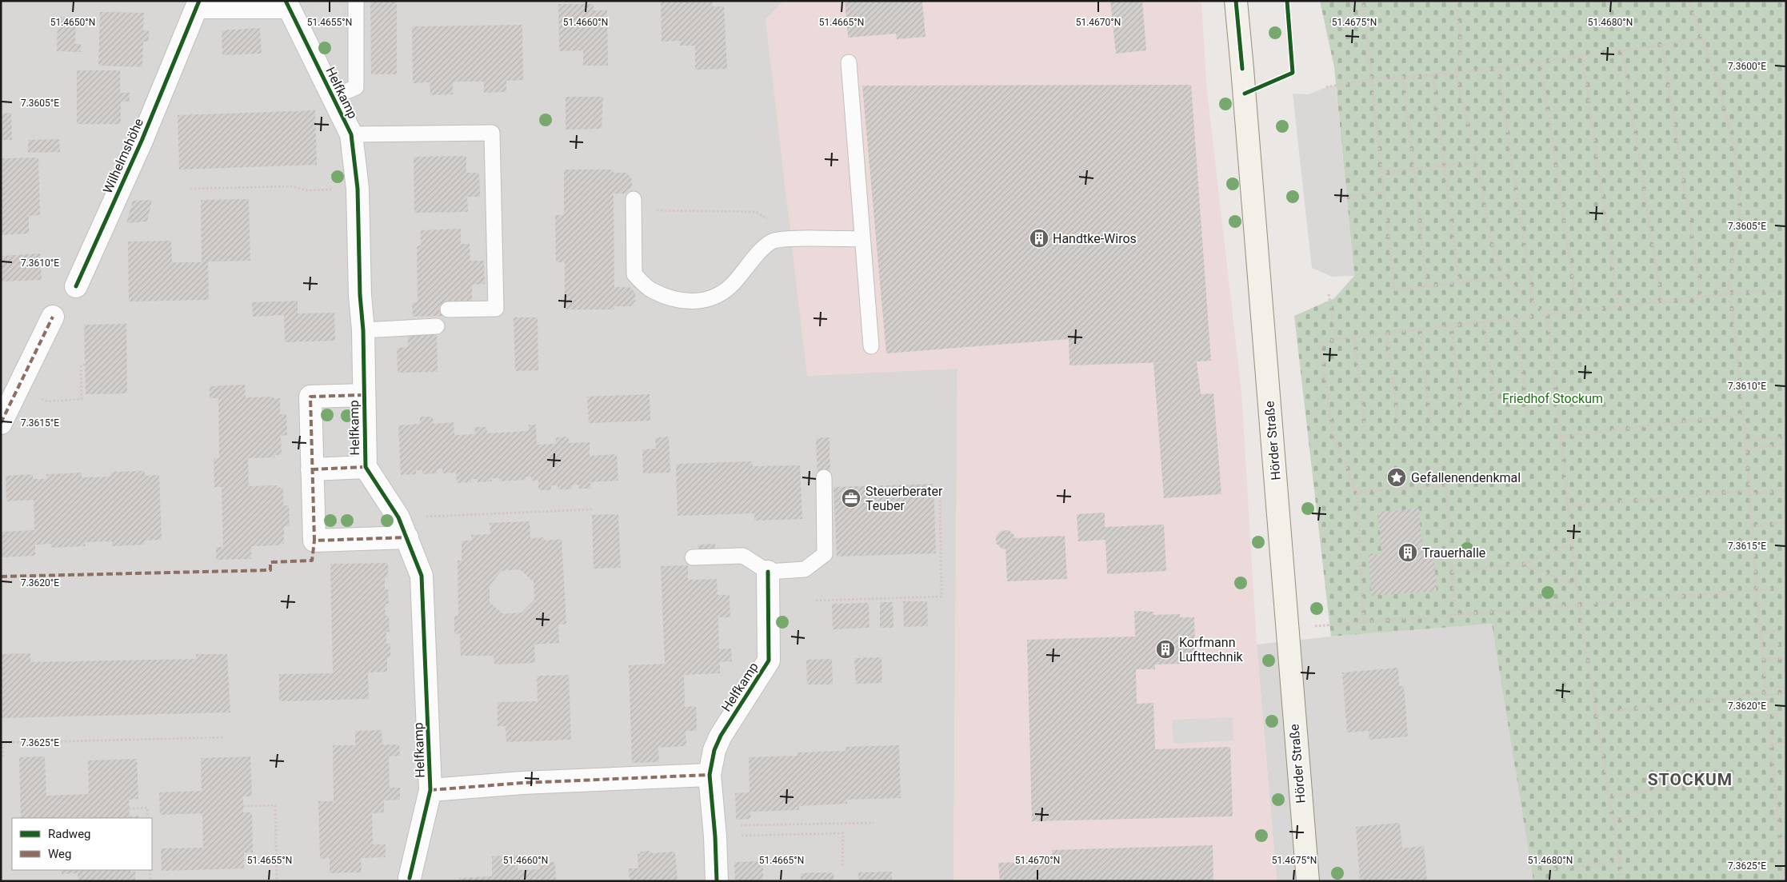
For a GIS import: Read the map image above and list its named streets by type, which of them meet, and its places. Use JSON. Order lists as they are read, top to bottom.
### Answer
{
  "streets": {
    "main road": ["Hörder Straße"],
    "street": ["Helfkamp", "Wilhelmshöhe"]
  },
  "districts": ["STOCKUM"],
  "parks": ["Friedhof Stockum"],
  "places": {
    "building": ["Handtke-Wiros", "Trauerhalle", "Korfmann Lufttechnik"],
    "place": ["Gefallenendenkmal"],
    "office": ["Steuerberater Teuber"]
  },
  "legend": ["Radweg", "Weg"],
  "coordinates": [
    "51.4650°N",
    "51.4655°N",
    "51.4660°N",
    "51.4665°N",
    "51.4670°N",
    "51.4675°N",
    "51.4680°N",
    "7.3600°E",
    "7.3605°E",
    "7.3610°E",
    "7.3615°E",
    "7.3620°E",
    "7.3625°E"
  ]
}
